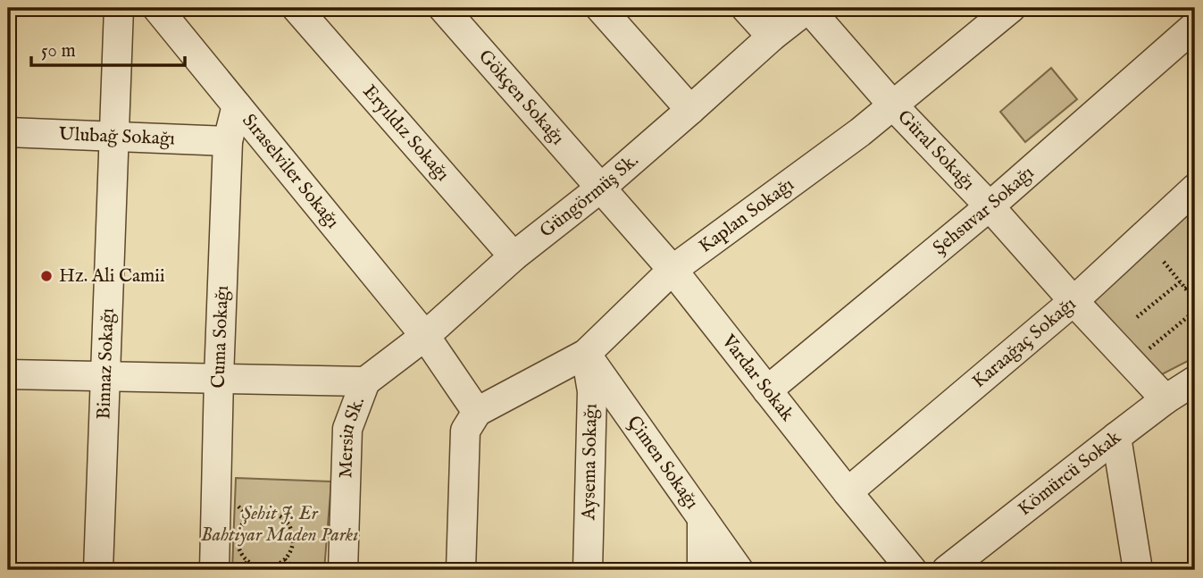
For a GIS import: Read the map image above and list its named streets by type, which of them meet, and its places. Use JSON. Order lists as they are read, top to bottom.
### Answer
{
  "streets": {
    "street": [
      "Gökçen Sokağı",
      "Eryıldız Sokağı",
      "Ulubağ Sokağı",
      "Güral Sokağı",
      "Sıraselviler Sokağı",
      "Güngörmüş Sk.",
      "Şehsuvar Sokağı",
      "Kaplan Sokağı",
      "Cuma Sokağı",
      "Karaağaç Sokağı",
      "Binnaz Sokağı",
      "Vardar Sokak",
      "Mersin Sk.",
      "Aysema Sokağı",
      "Çimen Sokağı",
      "Kömürcü Sokak"
    ]
  },
  "crossings": [
    ["Gökçen Sokağı", "Güngörmüş Sk."],
    ["Gökçen Sokağı", "Vardar Sokak"],
    ["Eryıldız Sokağı", "Güngörmüş Sk."],
    ["Ulubağ Sokağı", "Cuma Sokağı"],
    ["Ulubağ Sokağı", "Binnaz Sokağı"],
    ["Güral Sokağı", "Güngörmüş Sk."],
    ["Güral Sokağı", "Şehsuvar Sokağı"],
    ["Güral Sokağı", "Kaplan Sokağı"],
    ["Güral Sokağı", "Karaağaç Sokağı"],
    ["Güral Sokağı", "Kömürcü Sokak"],
    ["Sıraselviler Sokağı", "Güngörmüş Sk."],
    ["Sıraselviler Sokağı", "Kaplan Sokağı"],
    ["Sıraselviler Sokağı", "Cuma Sokağı"],
    ["Güngörmüş Sk.", "Vardar Sokak"],
    ["Güngörmüş Sk.", "Mersin Sk."],
    ["Şehsuvar Sokağı", "Vardar Sokak"],
    ["Kaplan Sokağı", "Vardar Sokak"],
    ["Kaplan Sokağı", "Aysema Sokağı"],
    ["Kaplan Sokağı", "Çimen Sokağı"],
    ["Karaağaç Sokağı", "Vardar Sokak"],
    ["Aysema Sokağı", "Çimen Sokağı"]
  ],
  "parks": ["Şehit J. Er Bahtiyar Maden Parkı"],
  "places": ["Hz. Ali Camii"],
  "scale_bar": "50 m"
}
